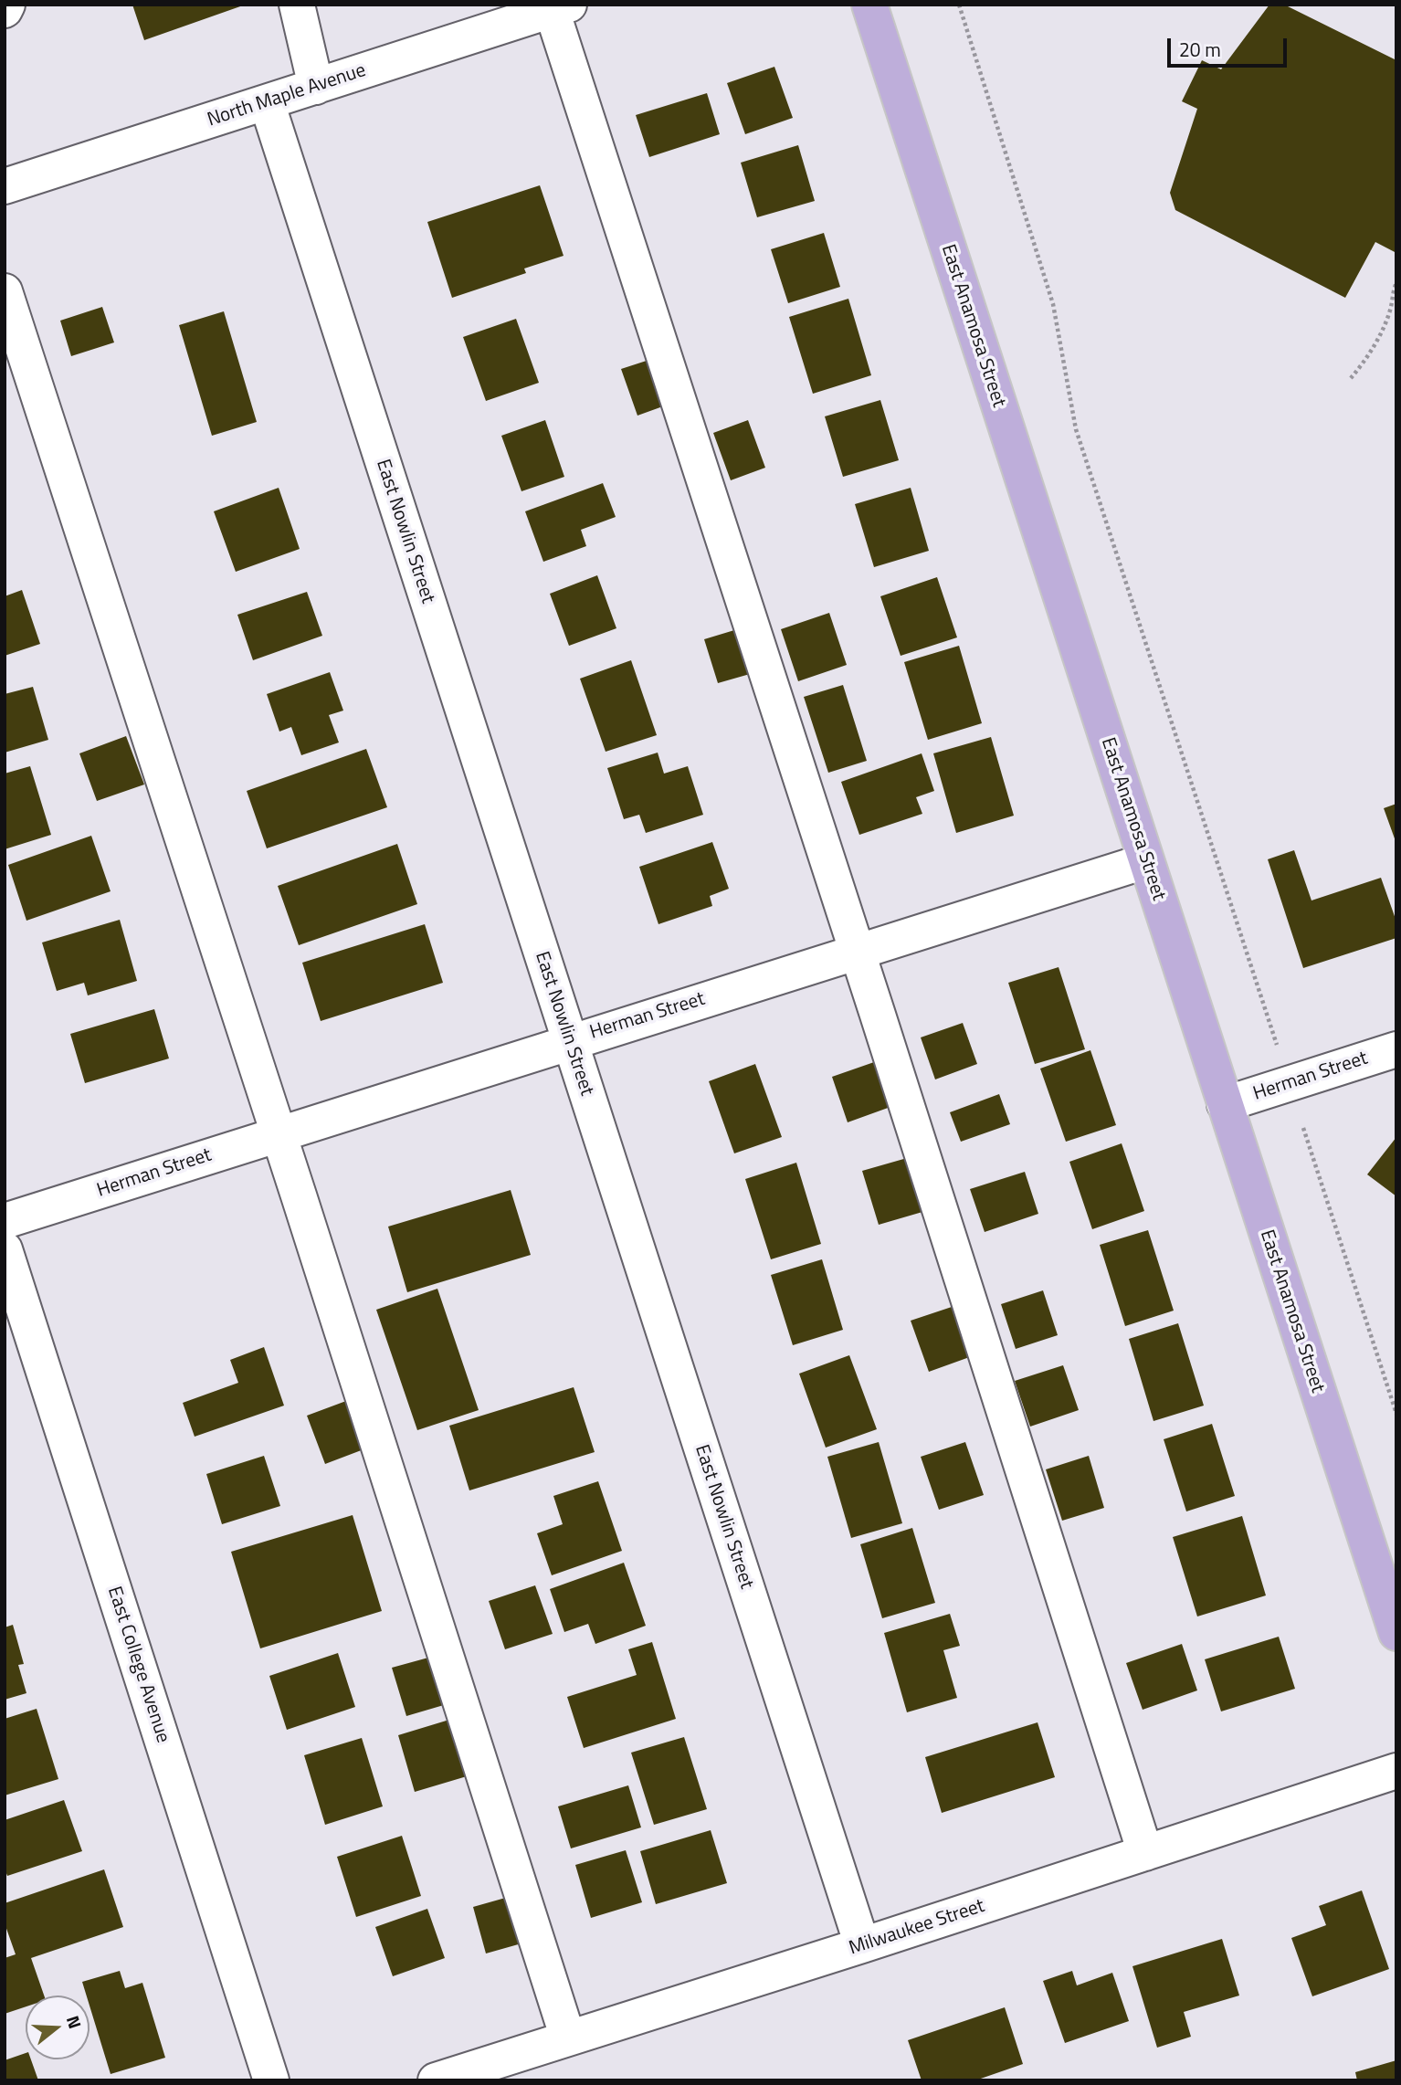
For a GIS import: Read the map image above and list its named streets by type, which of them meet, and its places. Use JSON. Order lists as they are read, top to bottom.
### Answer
{
  "streets": {
    "main road": ["East Anamosa Street"],
    "street": [
      "North Maple Avenue",
      "East Nowlin Street",
      "Herman Street",
      "East College Avenue",
      "Milwaukee Street"
    ]
  },
  "crossings": [
    ["North Maple Avenue", "East Nowlin Street"],
    ["East Anamosa Street", "Herman Street"],
    ["East Nowlin Street", "Herman Street"],
    ["East Nowlin Street", "Milwaukee Street"]
  ],
  "scale_bar": "20 m",
  "north": "right"
}
